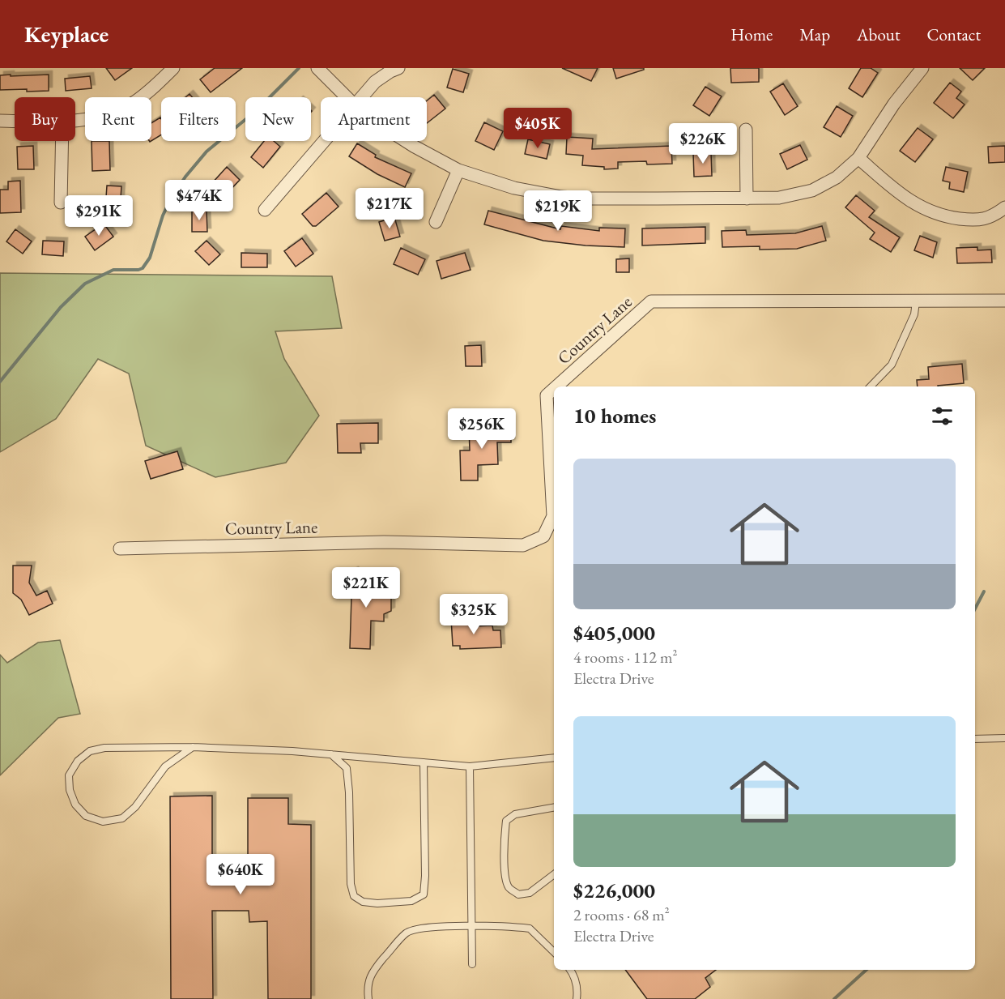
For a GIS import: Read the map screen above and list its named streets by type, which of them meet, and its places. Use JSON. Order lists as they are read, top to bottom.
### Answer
{
  "streets": {
    "street": ["Country Lane"]
  },
  "page": {
    "header": "Keyplace",
    "nav": [
      "Home",
      "Map",
      "About",
      "Contact"
    ],
    "chip": [
      "Buy",
      "Rent",
      "Filters",
      "New",
      "Apartment"
    ],
    "price": [
      "$405K",
      "$226K",
      "$474K",
      "$217K",
      "$219K",
      "$291K",
      "$256K",
      "$221K",
      "$325K",
      "$640K"
    ],
    "heading": "10 homes",
    "list": [
      {
        "name": "$405,000",
        "note": "4 rooms · 112 m² · Electra Drive"
      },
      {
        "name": "$226,000",
        "note": "2 rooms · 68 m² · Electra Drive"
      }
    ]
  }
}
